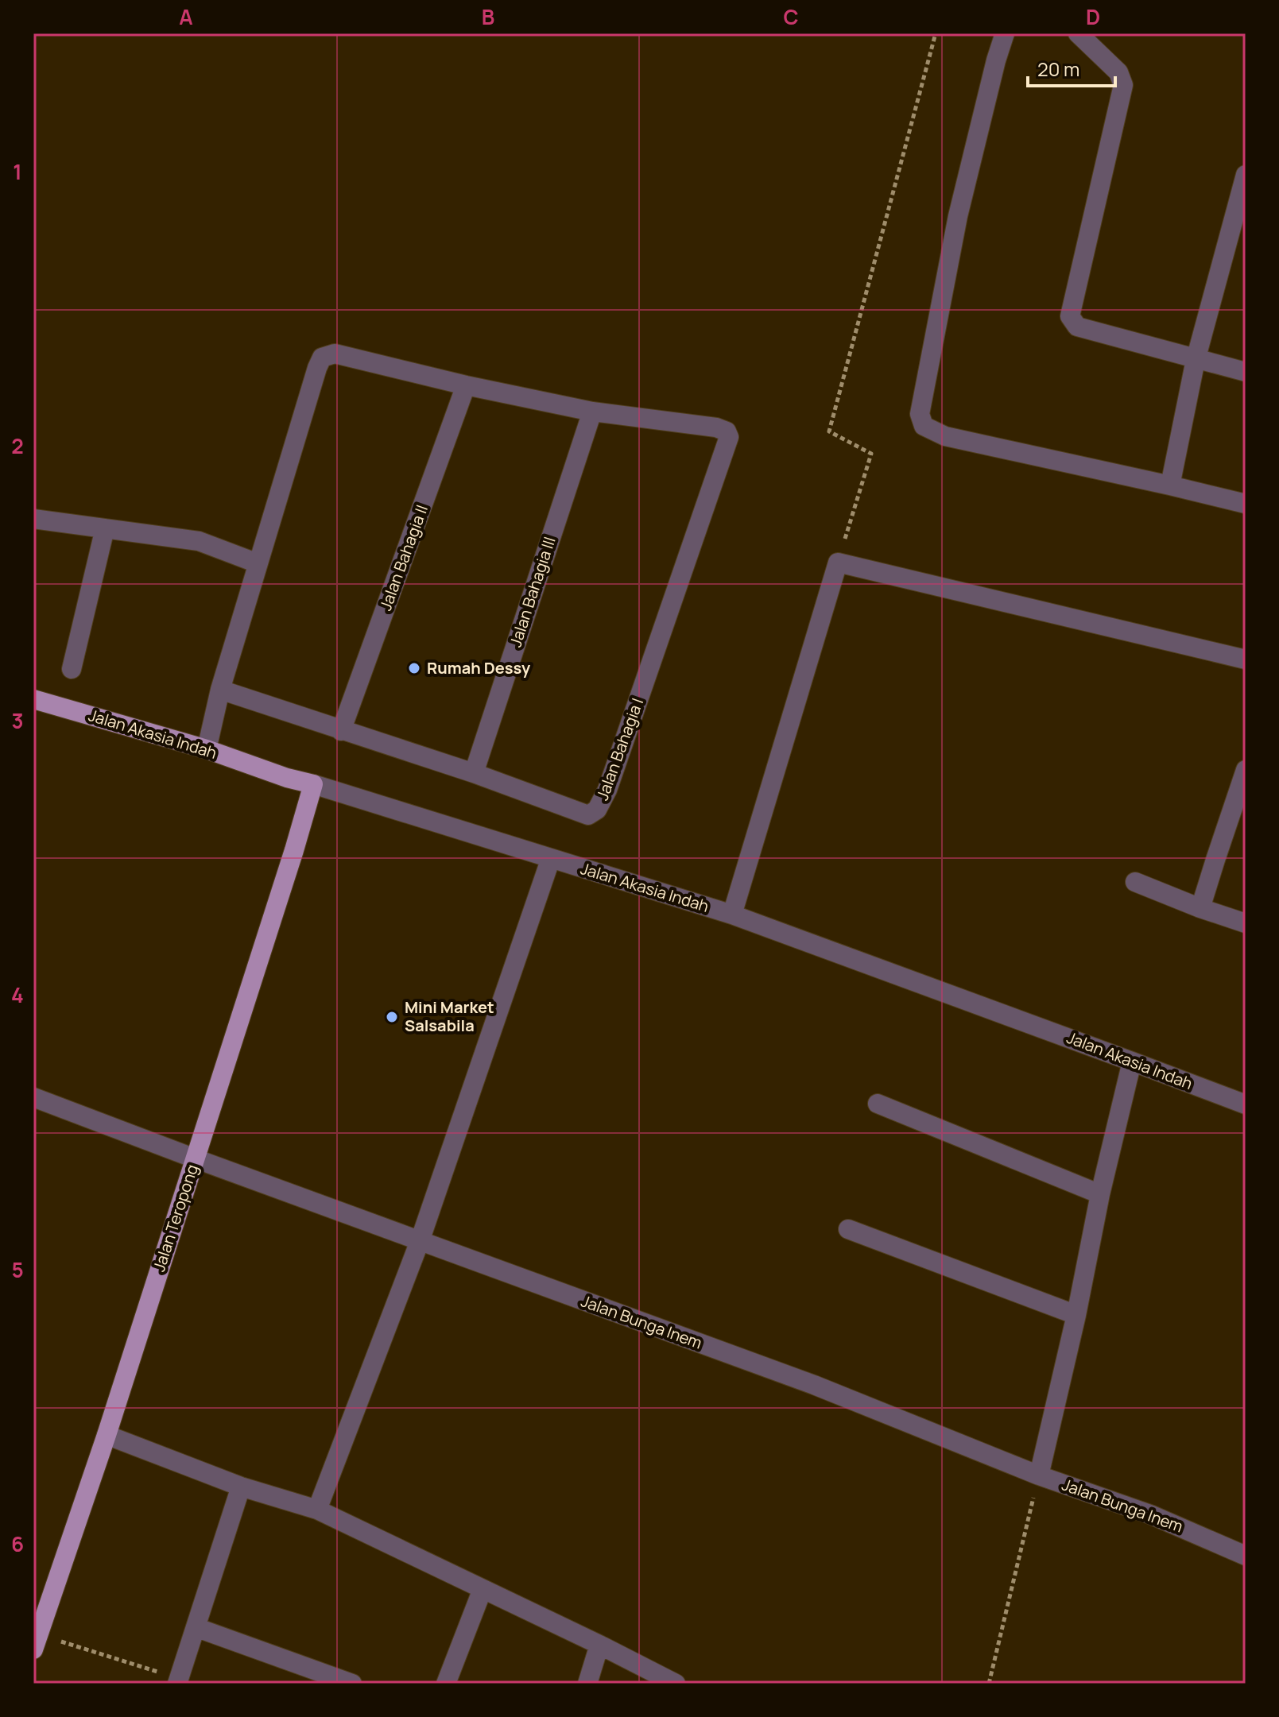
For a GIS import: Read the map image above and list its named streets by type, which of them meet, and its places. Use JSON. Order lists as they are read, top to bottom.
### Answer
{
  "streets": {
    "main road": ["Jalan Akasia Indah", "Jalan Teropong"],
    "street": [
      "Jalan Bahagia II",
      "Jalan Bahagia III",
      "Jalan Bahagia I",
      "Jalan Bunga Inem"
    ]
  },
  "crossings": [
    ["Jalan Bahagia II", "Jalan Bahagia I"],
    ["Jalan Bahagia III", "Jalan Bahagia I"],
    ["Jalan Akasia Indah", "Jalan Teropong"],
    ["Jalan Teropong", "Jalan Bunga Inem"]
  ],
  "places": ["Rumah Dessy", "Mini Market Salsabila"],
  "scale_bar": "20 m",
  "grid": {
    "columns": [
      "A",
      "B",
      "C",
      "D"
    ],
    "rows": [
      "1",
      "2",
      "3",
      "4",
      "5",
      "6"
    ]
  }
}
